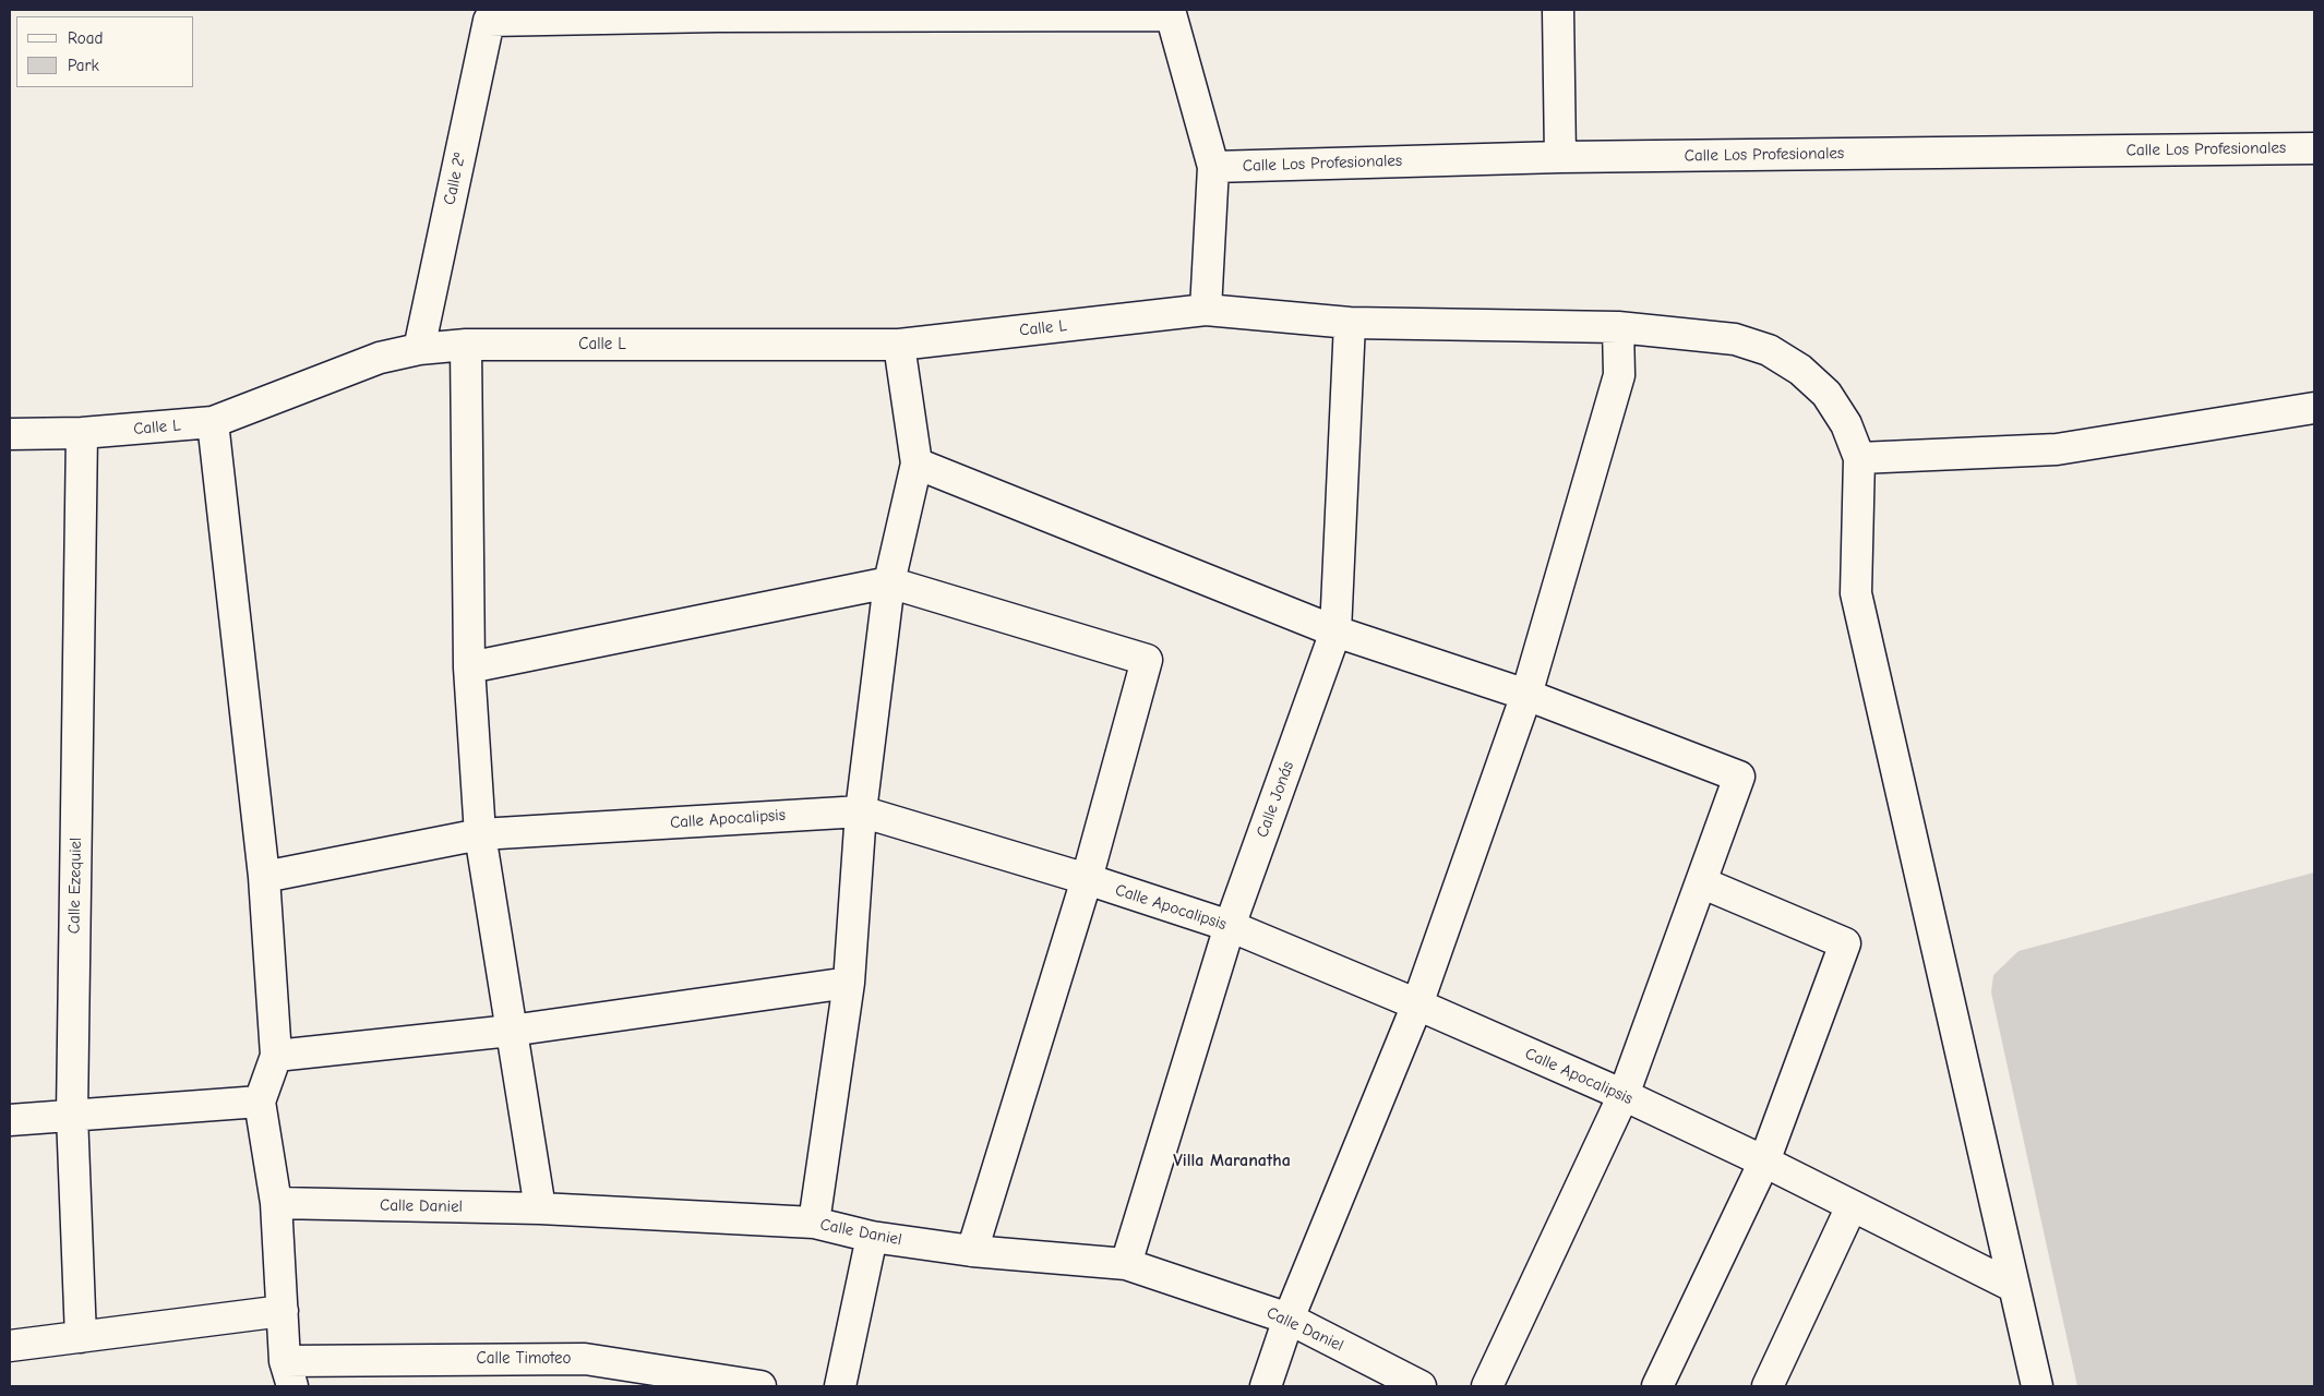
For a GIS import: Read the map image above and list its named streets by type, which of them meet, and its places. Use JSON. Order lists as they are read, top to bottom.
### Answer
{
  "streets": {
    "street": [
      "Calle Los Profesionales",
      "Calle 2ª",
      "Calle L",
      "Calle Jonás",
      "Calle Apocalipsis",
      "Calle Ezequiel",
      "Calle Daniel",
      "Calle Timoteo"
    ]
  },
  "crossings": [
    ["Calle 2ª", "Calle L"],
    ["Calle L", "Calle Jonás"],
    ["Calle L", "Calle Ezequiel"],
    ["Calle Jonás", "Calle Apocalipsis"],
    ["Calle Jonás", "Calle Daniel"]
  ],
  "districts": ["Villa Maranatha"],
  "legend": ["Road", "Park"]
}
